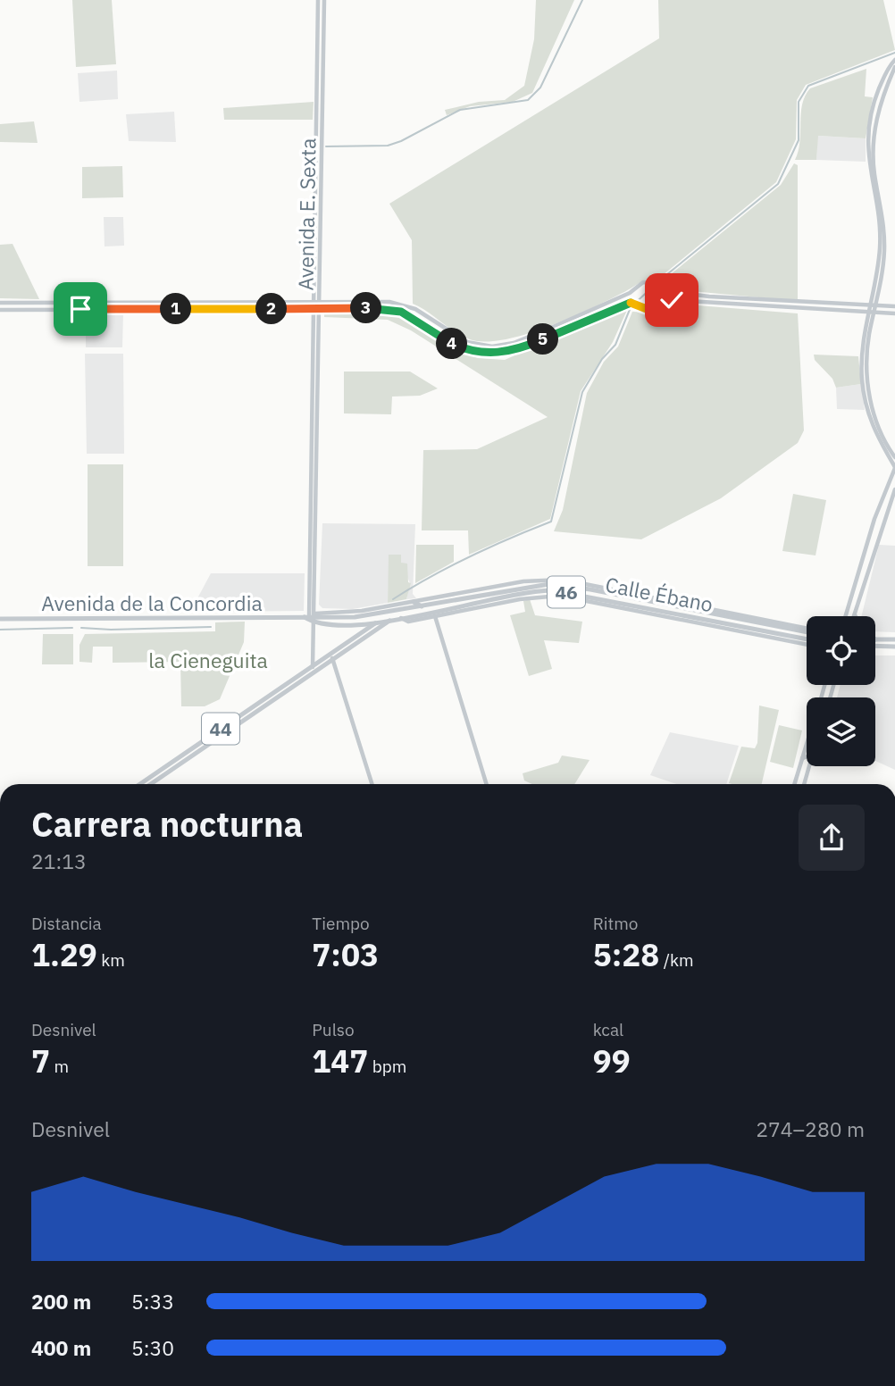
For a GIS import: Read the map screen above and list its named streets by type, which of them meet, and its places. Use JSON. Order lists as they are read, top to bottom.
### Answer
{
  "streets": {
    "main road": [
      "46",
      "Calle Ébano",
      "Avenida de la Concordia",
      "44"
    ],
    "street": ["Avenida E. Sexta"]
  },
  "crossings": [
    ["Avenida E. Sexta", "Calle Ébano"],
    ["Avenida E. Sexta", "Avenida de la Concordia"],
    ["Calle Ébano", "Avenida de la Concordia"],
    ["Calle Ébano", "44"]
  ],
  "parks": ["la Cieneguita"],
  "page": {
    "pins": [
      "3",
      "1",
      "2",
      "5",
      "4"
    ],
    "heading": ["Carrera nocturna", "21:13"],
    "stats": [
      ["Distancia", "1.29 km"],
      ["Tiempo", "7:03"],
      ["Ritmo", "5:28 /km"],
      ["Desnivel", "7 m"],
      ["Pulso", "147 bpm"],
      ["kcal", "99"]
    ],
    "chart": ["Desnivel", "274–280 m"],
    "list": [
      {
        "name": "200 m",
        "note": "5:33"
      },
      {
        "name": "400 m",
        "note": "5:30"
      }
    ]
  }
}
